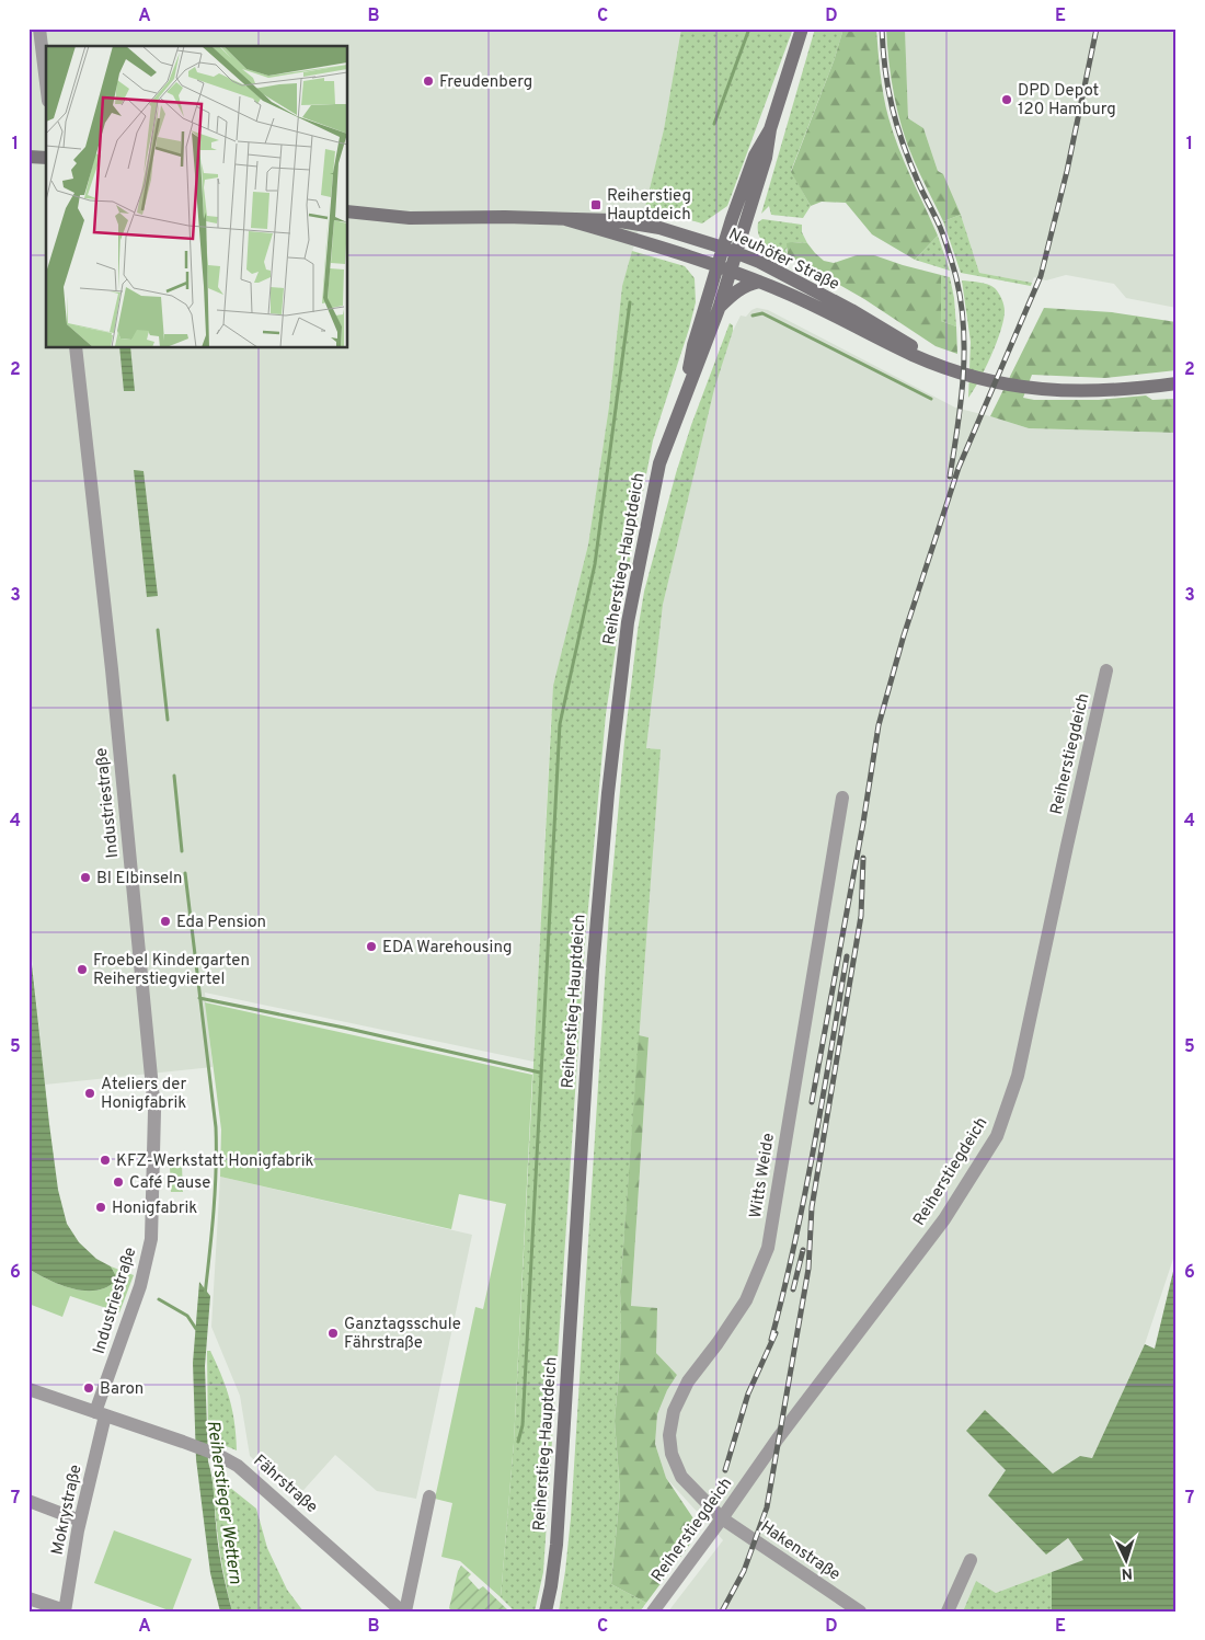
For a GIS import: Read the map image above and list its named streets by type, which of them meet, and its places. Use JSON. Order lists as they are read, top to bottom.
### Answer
{
  "streets": {
    "main road": ["Neuhöfer Straße", "Reiherstieg-Hauptdeich"],
    "street": [
      "Reiherstiegdeich",
      "Industriestraße",
      "Witts Weide",
      "Fährstraße",
      "Mokrystraße",
      "Hakenstraße"
    ]
  },
  "crossings": [
    ["Neuhöfer Straße", "Reiherstieg-Hauptdeich"],
    ["Reiherstiegdeich", "Witts Weide"],
    ["Reiherstiegdeich", "Hakenstraße"],
    ["Industriestraße", "Fährstraße"],
    ["Industriestraße", "Mokrystraße"],
    ["Witts Weide", "Hakenstraße"],
    ["Fährstraße", "Mokrystraße"]
  ],
  "water": ["Reiherstieger Wettern"],
  "places": {
    "other": [
      "Freudenberg",
      "DPD Depot 120 Hamburg",
      "BI Elbinseln",
      "Eda Pension",
      "EDA Warehousing",
      "Froebel Kindergarten Reiherstiegviertel",
      "Ateliers der Honigfabrik",
      "KFZ-Werkstatt Honigfabrik",
      "Café Pause",
      "Honigfabrik",
      "Ganztagsschule Fährstraße",
      "Baron"
    ],
    "transit": ["Reiherstieg Hauptdeich"]
  },
  "north": "bottom",
  "grid": {
    "columns": [
      "A",
      "B",
      "C",
      "D",
      "E"
    ],
    "rows": [
      "1",
      "2",
      "3",
      "4",
      "5",
      "6",
      "7"
    ]
  }
}
